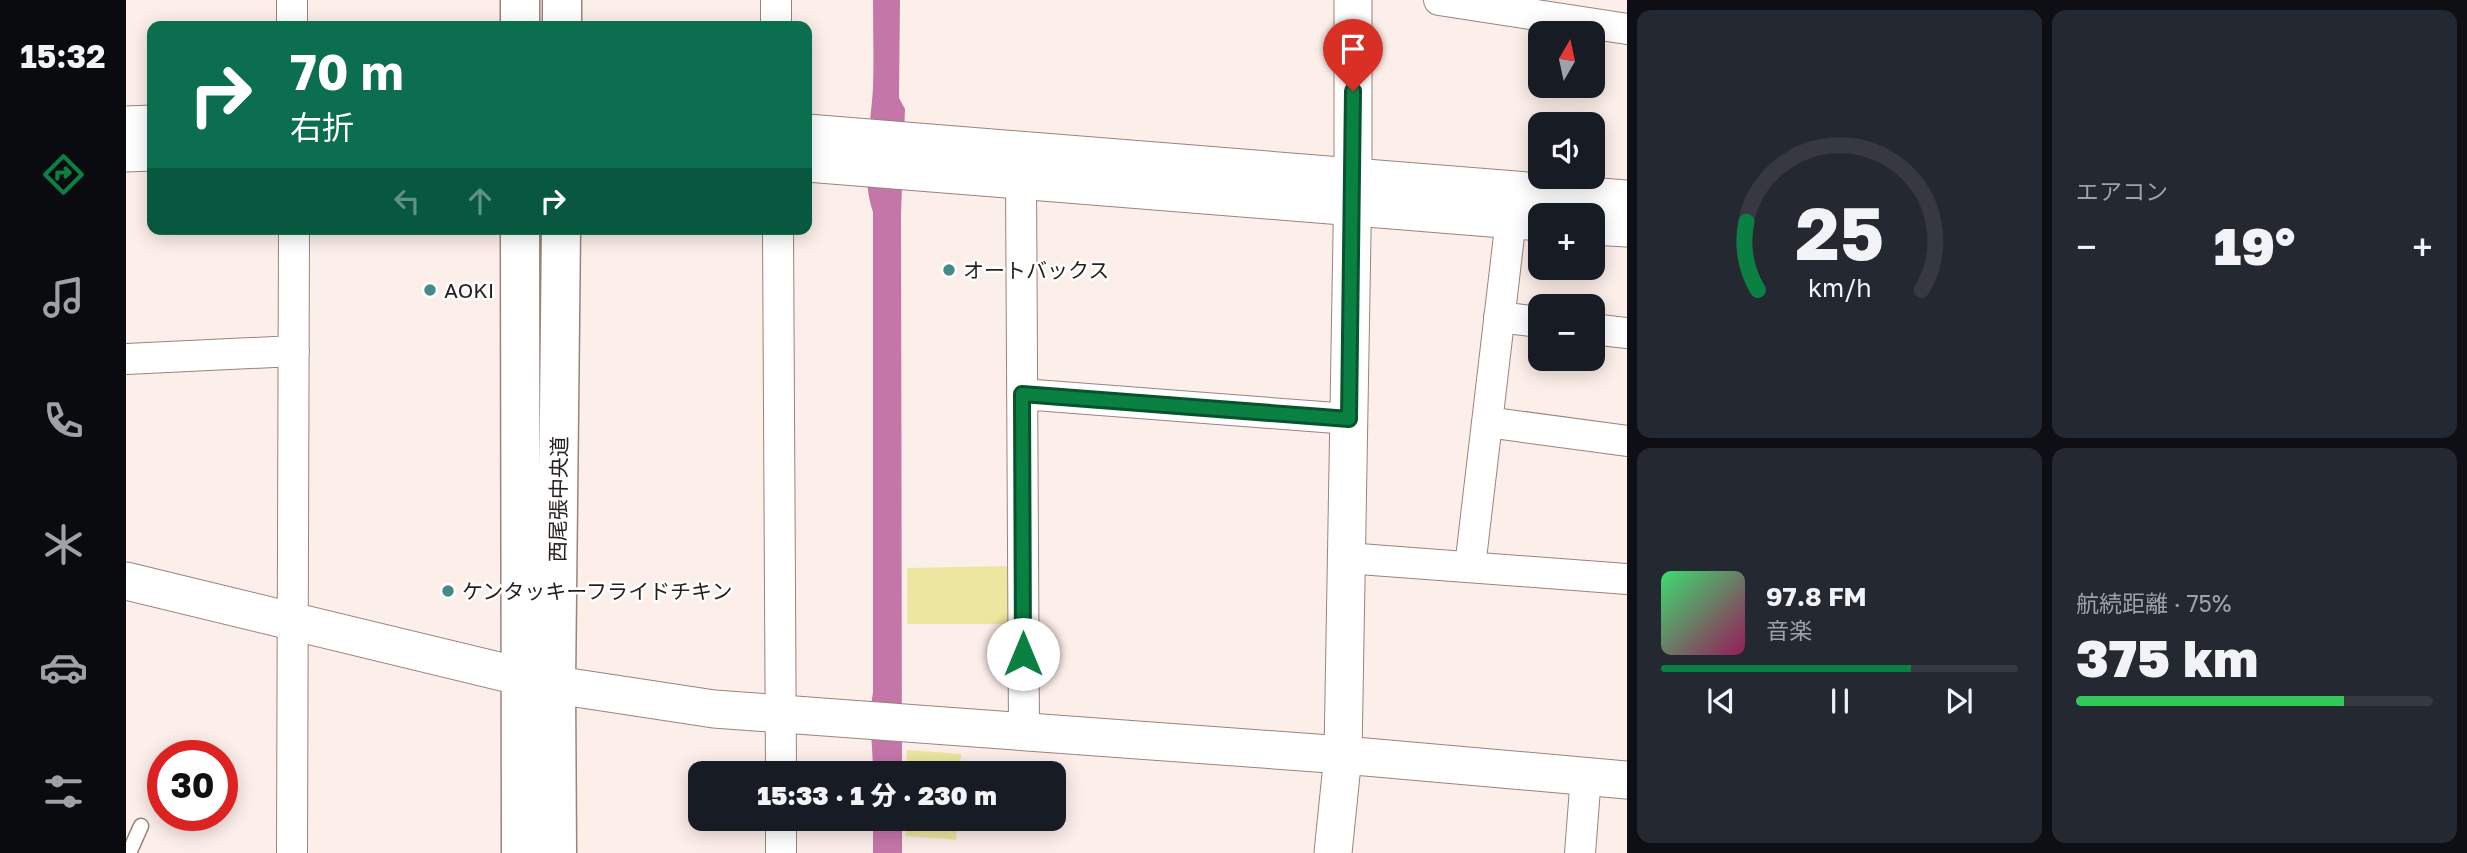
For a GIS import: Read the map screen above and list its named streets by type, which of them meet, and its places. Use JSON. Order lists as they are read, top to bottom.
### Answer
{
  "streets": {
    "main road": ["西尾張中央道"]
  },
  "places": ["オートバックス", "AOKI", "ケンタッキーフライドチキン"],
  "north": "top",
  "page": {
    "tabs": "15:32",
    "tile": [
      "エアコン",
      ["航続距離 · 75%", "375 km"]
    ],
    "map_buttons": ["+", "−"],
    "turn": ["70 m", "右折"],
    "heat": ["−", "19°", "+"],
    "song": ["97.8 FM", "音楽"],
    "limit": "30",
    "trip": "15:33 · 1 分 · 230 m",
    "gauge": ["25", "km/h"]
  }
}
